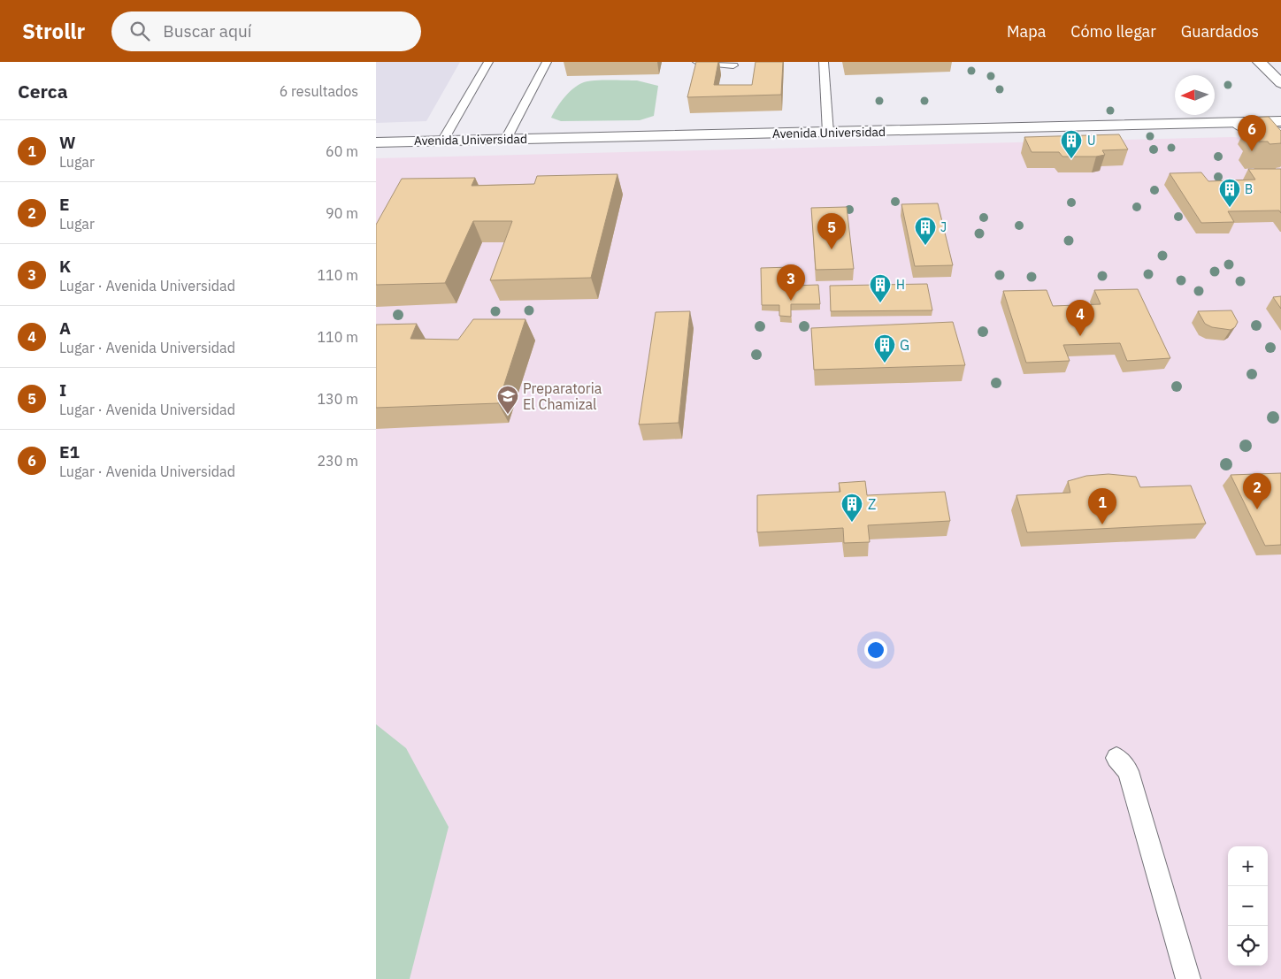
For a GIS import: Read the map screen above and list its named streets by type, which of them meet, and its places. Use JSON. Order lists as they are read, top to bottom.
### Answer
{
  "streets": {
    "main road": ["Avenida Universidad"]
  },
  "places": {
    "building": [
      "U",
      "B",
      "J",
      "H",
      "G",
      "Z"
    ],
    "school or university": ["Preparatoria El Chamizal"]
  },
  "north": "left",
  "page": {
    "header": "Strollr",
    "search": "Buscar aquí",
    "nav": ["Mapa", "Cómo llegar", "Guardados"],
    "heading": ["Cerca", "6 resultados"],
    "pins": [
      "6",
      "5",
      "3",
      "4",
      "2",
      "1"
    ],
    "list": [
      {
        "mark": "1",
        "name": "W",
        "note": "Lugar",
        "value": "60 m"
      },
      {
        "mark": "2",
        "name": "E",
        "note": "Lugar",
        "value": "90 m"
      },
      {
        "mark": "3",
        "name": "K",
        "note": "Lugar · Avenida Universidad",
        "value": "110 m"
      },
      {
        "mark": "4",
        "name": "A",
        "note": "Lugar · Avenida Universidad",
        "value": "110 m"
      },
      {
        "mark": "5",
        "name": "I",
        "note": "Lugar · Avenida Universidad",
        "value": "130 m"
      },
      {
        "mark": "6",
        "name": "E1",
        "note": "Lugar · Avenida Universidad",
        "value": "230 m"
      }
    ],
    "map_buttons": ["+", "−"]
  }
}
